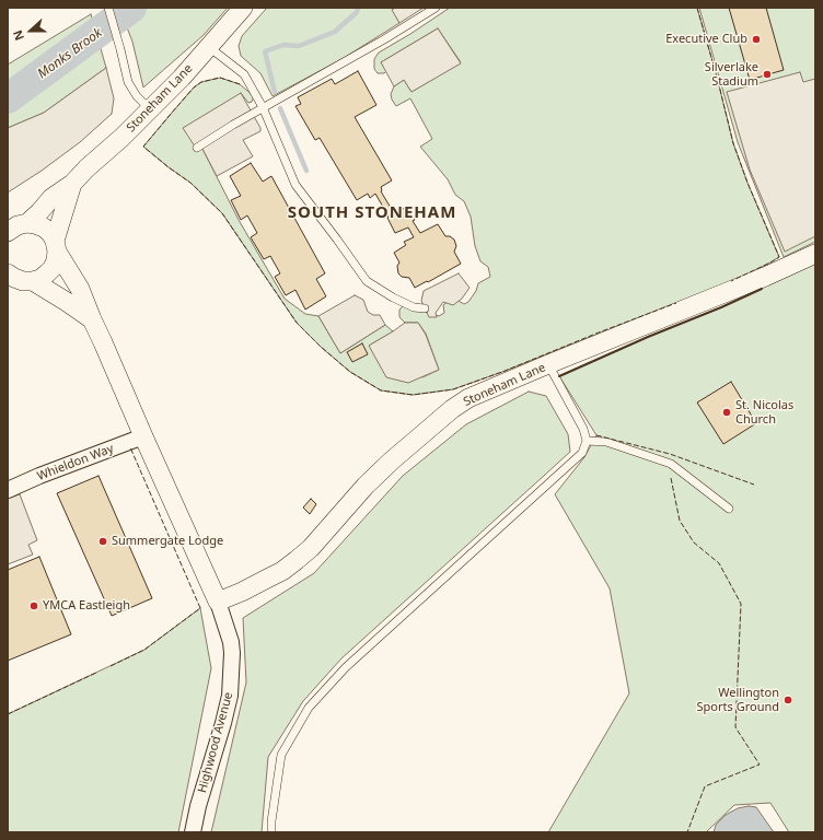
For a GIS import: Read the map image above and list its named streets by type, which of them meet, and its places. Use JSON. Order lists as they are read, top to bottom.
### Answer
{
  "streets": {
    "street": ["Stoneham Lane", "Whieldon Way", "Highwood Avenue"]
  },
  "crossings": [
    ["Stoneham Lane", "Highwood Avenue"]
  ],
  "districts": ["SOUTH STONEHAM"],
  "water": ["Monks Brook"],
  "places": [
    "Executive Club",
    "Silverlake Stadium",
    "St. Nicolas Church",
    "Summergate Lodge",
    "YMCA Eastleigh",
    "Wellington Sports Ground"
  ],
  "north": "left"
}
